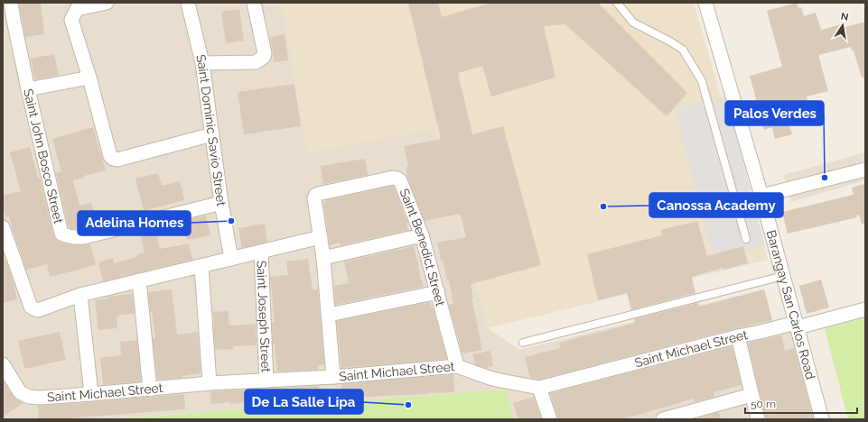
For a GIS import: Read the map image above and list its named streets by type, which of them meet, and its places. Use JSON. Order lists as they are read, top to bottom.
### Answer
{
  "streets": {
    "street": [
      "Saint Dominic Savio Street",
      "Saint John Bosco Street",
      "Saint Benedict Street",
      "Barangay San Carlos Road",
      "Saint Joseph Street",
      "Saint Michael Street"
    ]
  },
  "crossings": [
    ["Saint Dominic Savio Street", "Saint John Bosco Street"],
    ["Saint Benedict Street", "Saint Michael Street"],
    ["Barangay San Carlos Road", "Saint Michael Street"],
    ["Saint Joseph Street", "Saint Michael Street"]
  ],
  "places": [
    "Palos Verdes",
    "Canossa Academy",
    "Adelina Homes",
    "De La Salle Lipa"
  ],
  "scale_bar": "50 m",
  "north": "top"
}
